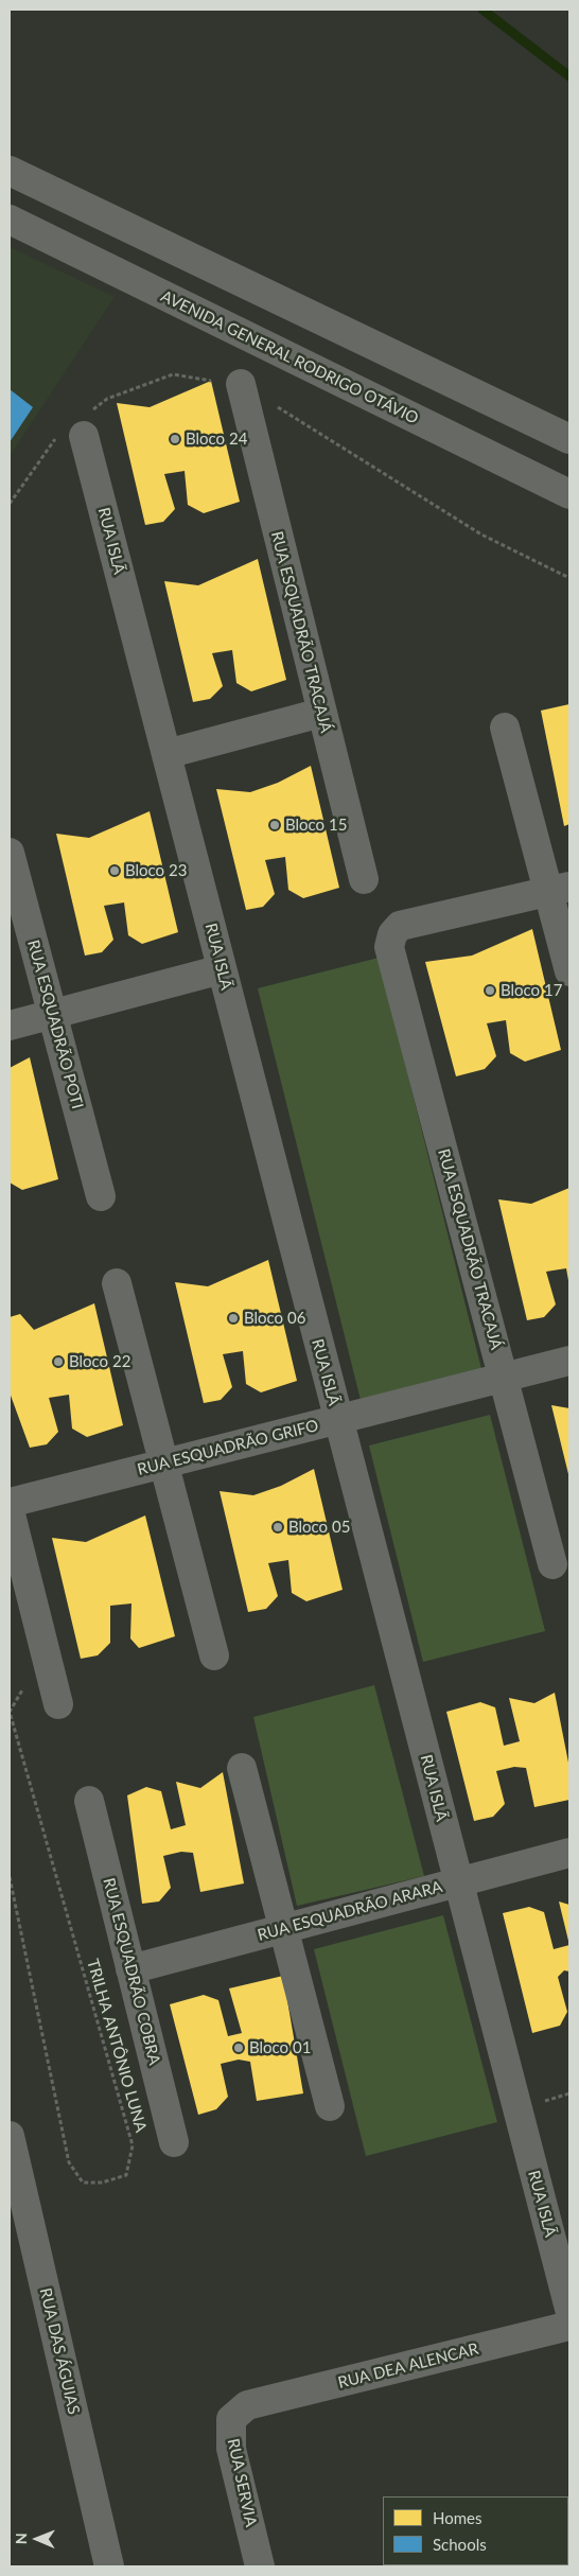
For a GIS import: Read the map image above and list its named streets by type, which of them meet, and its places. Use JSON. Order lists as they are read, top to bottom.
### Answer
{
  "streets": {
    "street": [
      "AVENIDA GENERAL RODRIGO OTÁVIO",
      "RUA ISLÃ",
      "RUA ESQUADRÃO TRACAJÁ",
      "RUA ESQUADRÃO POTI",
      "RUA ESQUADRÃO GRIFO",
      "RUA ESQUADRÃO ARARA",
      "RUA ESQUADRÃO COBRA",
      "RUA DAS ÁGUIAS",
      "RUA DEA ALENCAR",
      "RUA SERVIA"
    ],
    "path": ["TRILHA ANTÔNIO LUNA"]
  },
  "crossings": [
    ["RUA ISLÃ", "RUA ESQUADRÃO GRIFO"],
    ["RUA ISLÃ", "RUA ESQUADRÃO ARARA"],
    ["RUA ESQUADRÃO TRACAJÁ", "RUA ESQUADRÃO GRIFO"],
    ["RUA ESQUADRÃO ARARA", "RUA ESQUADRÃO COBRA"],
    ["RUA DEA ALENCAR", "RUA SERVIA"]
  ],
  "places": [
    "Bloco 24",
    "Bloco 15",
    "Bloco 23",
    "Bloco 17",
    "Bloco 06",
    "Bloco 22",
    "Bloco 05",
    "Bloco 01"
  ],
  "legend": ["Homes", "Schools"],
  "north": "left"
}
